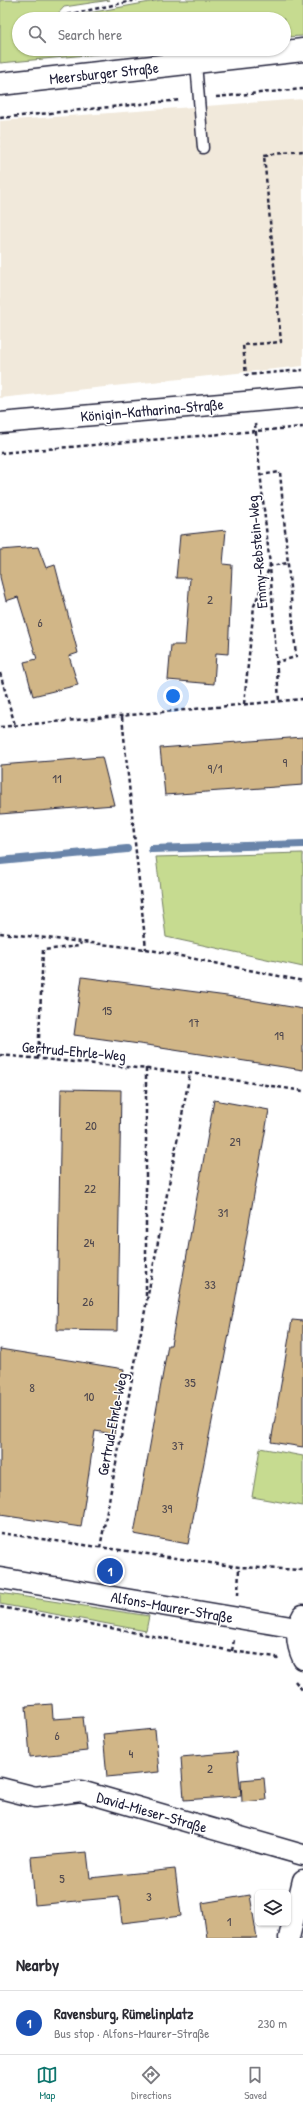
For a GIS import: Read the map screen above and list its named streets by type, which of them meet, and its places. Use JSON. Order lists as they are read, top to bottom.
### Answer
{
  "streets": {
    "street": [
      "Meersburger Straße",
      "Königin-Katharina-Straße",
      "Alfons-Maurer-Straße",
      "David-Mieser-Straße"
    ],
    "path": ["Emmy-Rebstein-Weg", "Gertrud-Ehrle-Weg"]
  },
  "crossings": [
    ["Königin-Katharina-Straße", "Emmy-Rebstein-Weg"]
  ],
  "house_numbers": [
    "2",
    "6",
    "9",
    "9/1",
    "11",
    "15",
    "17",
    "19",
    "20",
    "29",
    "22",
    "31",
    "24",
    "33",
    "26",
    "35",
    "8",
    "10",
    "37",
    "39",
    "6",
    "4",
    "2",
    "5",
    "3",
    "1"
  ],
  "page": {
    "search": "Search here",
    "pins": "1",
    "heading": "Nearby",
    "list": [
      {
        "mark": "1",
        "name": "Ravensburg, Rümelinplatz",
        "note": "Bus stop · Alfons-Maurer-Straße",
        "value": "230 m"
      }
    ],
    "nav": ["Map", "Directions", "Saved"]
  }
}
